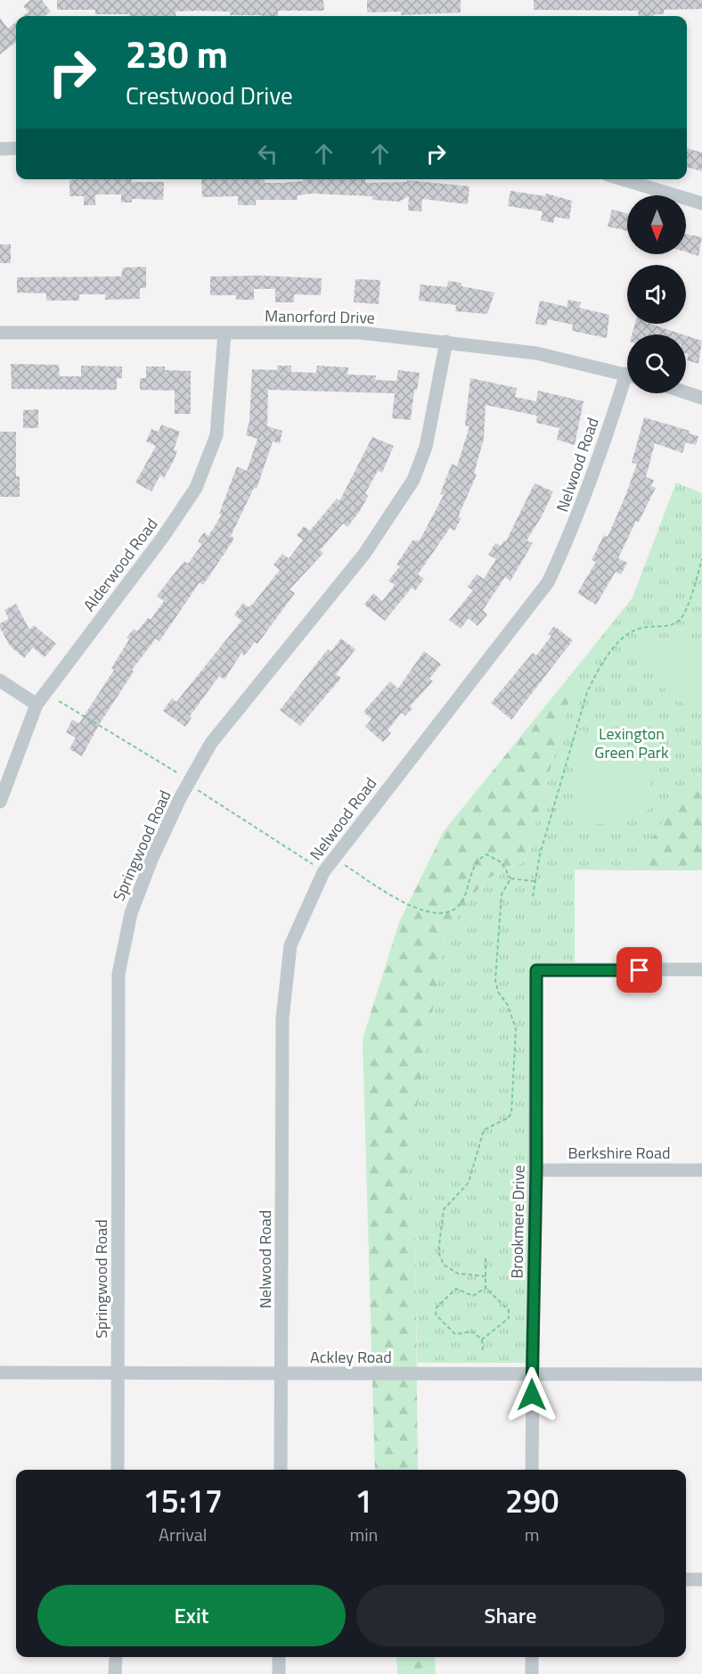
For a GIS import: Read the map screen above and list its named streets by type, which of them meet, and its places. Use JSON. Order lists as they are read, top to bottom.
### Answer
{
  "streets": {
    "street": [
      "Manorford Drive",
      "Nelwood Road",
      "Alderwood Road",
      "Springwood Road",
      "Berkshire Road",
      "Brookmere Drive",
      "Ackley Road"
    ]
  },
  "crossings": [
    ["Manorford Drive", "Alderwood Road"],
    ["Manorford Drive", "Springwood Road"],
    ["Nelwood Road", "Ackley Road"],
    ["Springwood Road", "Ackley Road"],
    ["Berkshire Road", "Brookmere Drive"],
    ["Brookmere Drive", "Ackley Road"]
  ],
  "parks": ["Lexington Green Park"],
  "north": "bottom",
  "page": {
    "turn": ["230 m", "Crestwood Drive"],
    "eta": [
      "15:17",
      "Arrival",
      "1",
      "min",
      "290",
      "m"
    ],
    "buttons": ["Exit", "Share"]
  }
}
